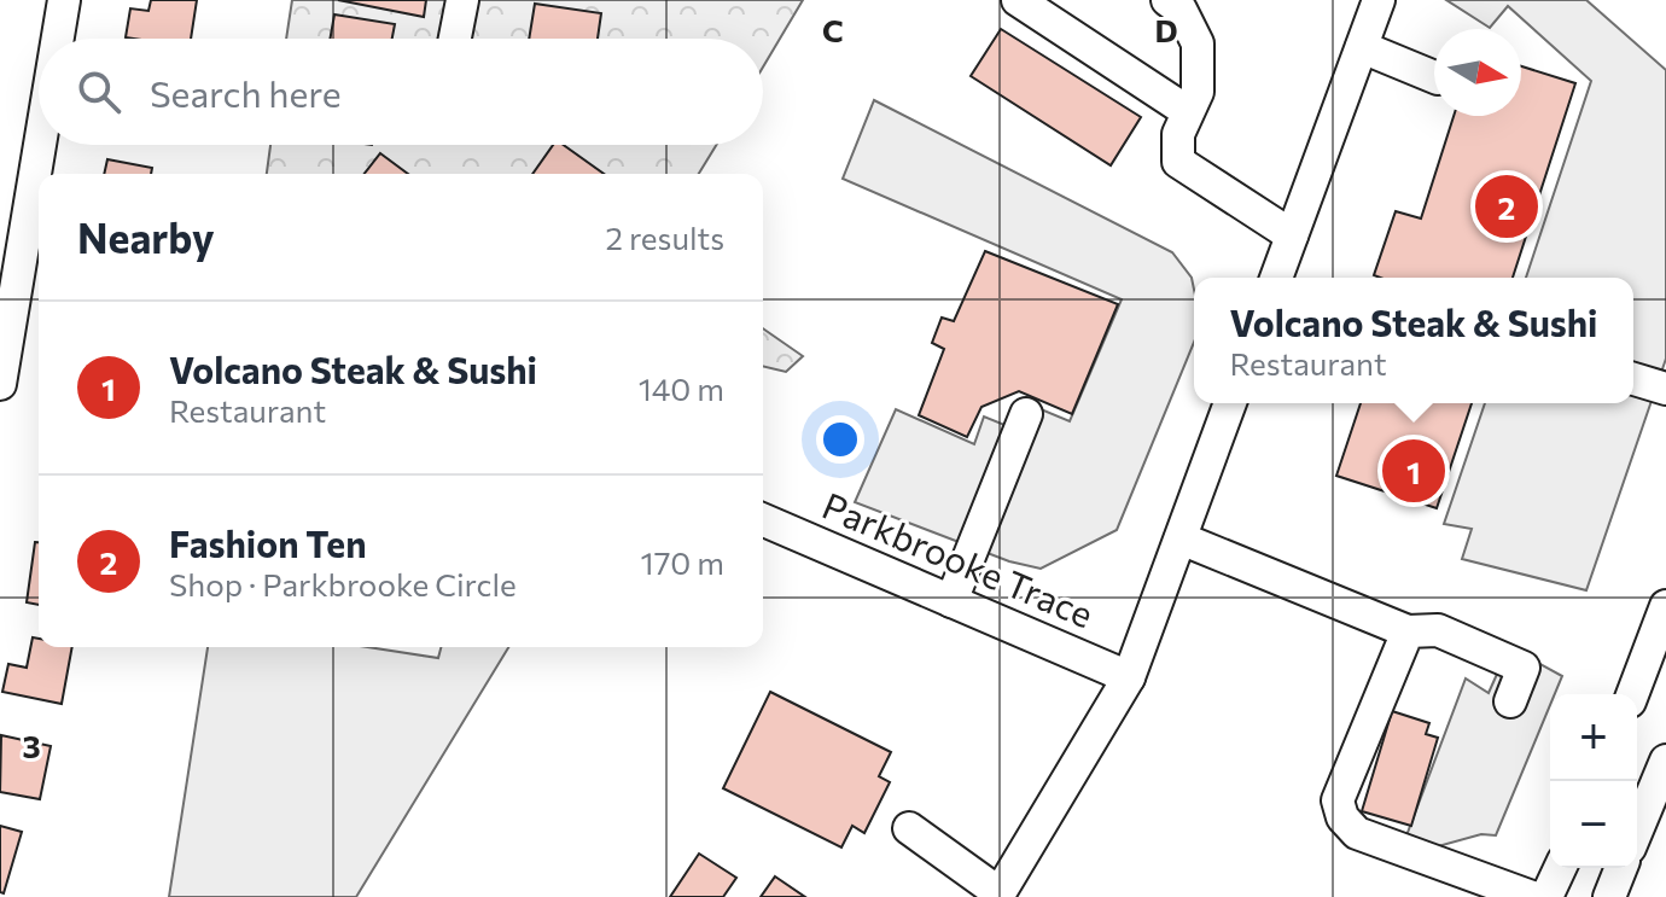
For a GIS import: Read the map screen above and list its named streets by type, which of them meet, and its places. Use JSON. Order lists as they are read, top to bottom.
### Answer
{
  "streets": {
    "street": ["Parkbrooke Trace"]
  },
  "north": "right",
  "page": {
    "search": "Search here",
    "pins": ["2", "1"],
    "heading": ["Nearby", "2 results"],
    "popup": ["Volcano Steak & Sushi", "Restaurant"],
    "list": [
      {
        "mark": "1",
        "name": "Volcano Steak & Sushi",
        "note": "Restaurant",
        "value": "140 m"
      },
      {
        "mark": "2",
        "name": "Fashion Ten",
        "note": "Shop · Parkbrooke Circle",
        "value": "170 m"
      }
    ],
    "map_buttons": ["+", "−"]
  },
  "grid": {
    "columns": ["C", "D"],
    "rows": ["3"]
  }
}
